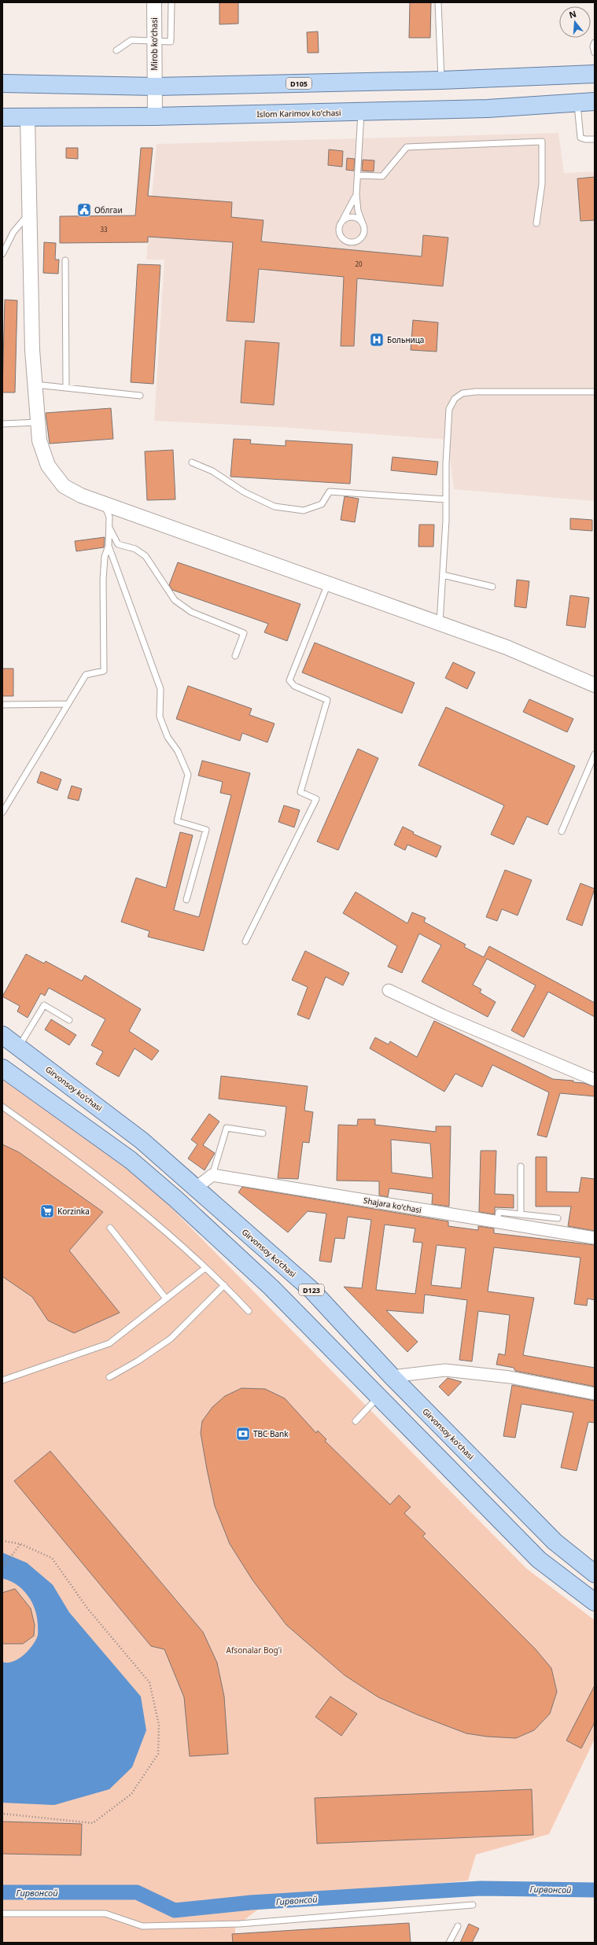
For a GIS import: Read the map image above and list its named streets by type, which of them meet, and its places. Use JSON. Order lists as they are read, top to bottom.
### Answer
{
  "streets": {
    "main road": [
      "D105",
      "Islom Karimov koʻchasi",
      "Girvonsoy koʻchasi",
      "D123"
    ],
    "street": ["Mirob koʻchasi", "Shajara koʻchasi"]
  },
  "crossings": [
    ["Mirob koʻchasi", "D105"],
    ["Mirob koʻchasi", "Islom Karimov koʻchasi"]
  ],
  "water": ["Гирвонсой"],
  "parks": ["Afsonalar Bog'i"],
  "places": {
    "public building": ["Облгаи"],
    "hospital": ["Больница"],
    "supermarket": ["Korzinka"],
    "bank": ["TBC Bank"]
  },
  "house_numbers": ["33", "20"],
  "north": "top"
}
